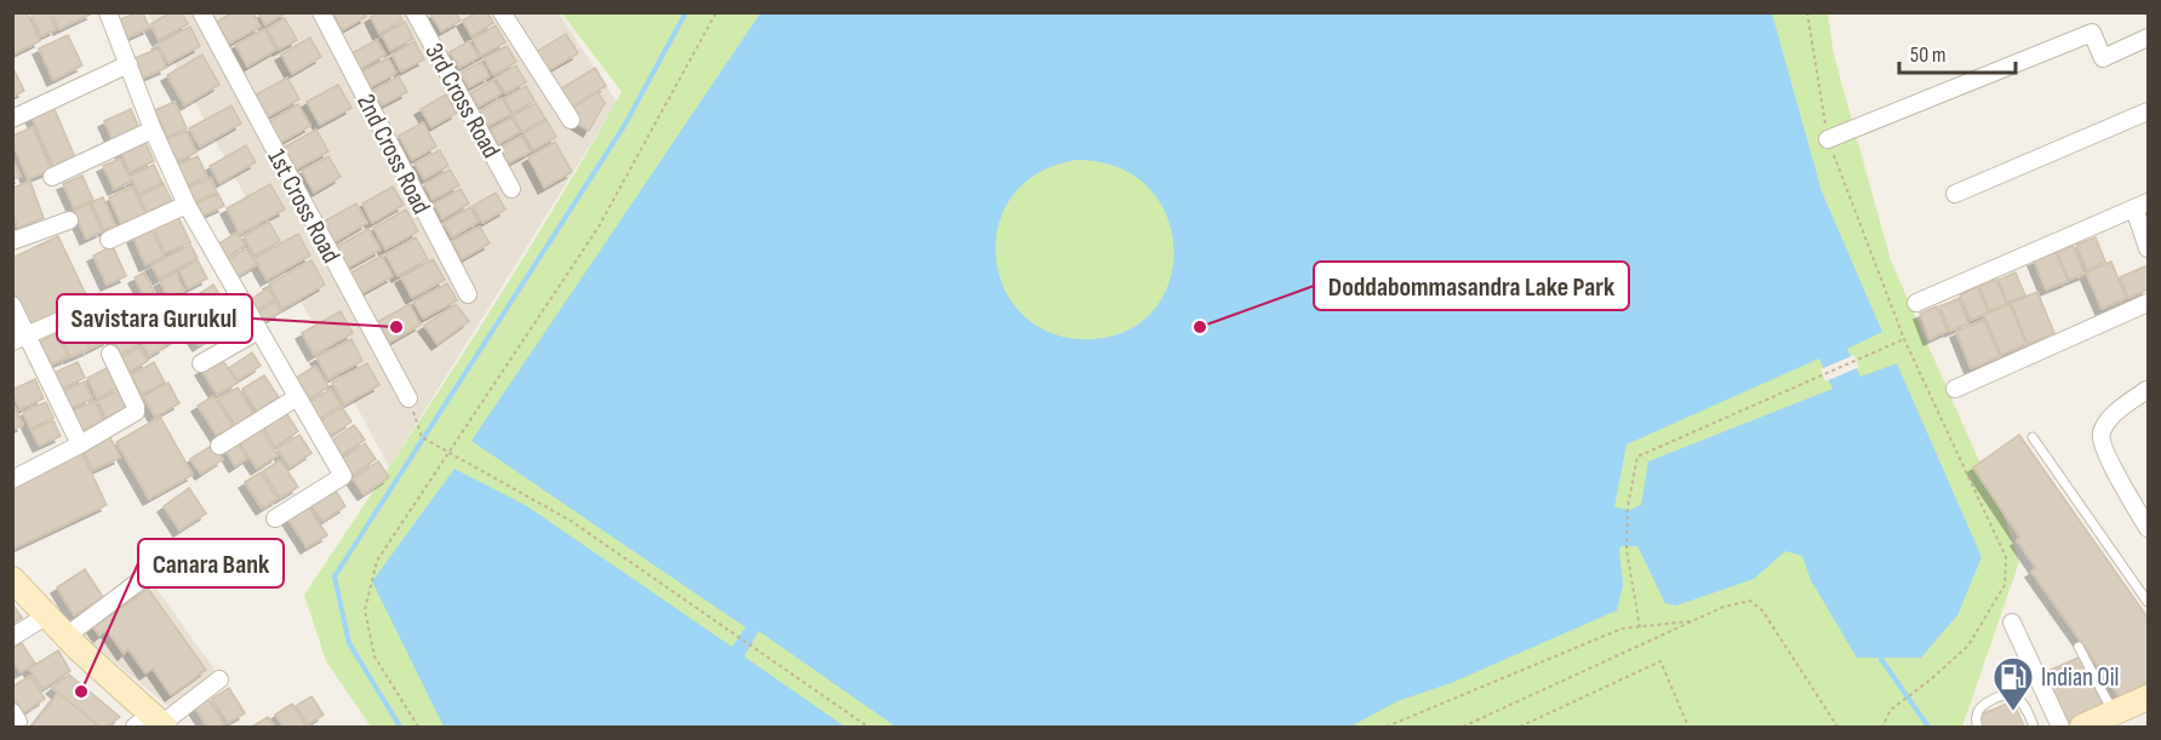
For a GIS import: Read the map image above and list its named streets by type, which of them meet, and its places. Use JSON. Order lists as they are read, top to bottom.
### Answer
{
  "streets": {
    "street": ["3rd Cross Road", "2nd Cross Road", "1st Cross Road"]
  },
  "places": {
    "other": ["Savistara Gurukul", "Doddabommasandra Lake Park", "Canara Bank"],
    "fuel station": ["Indian Oil"]
  },
  "scale_bar": "50 m"
}
